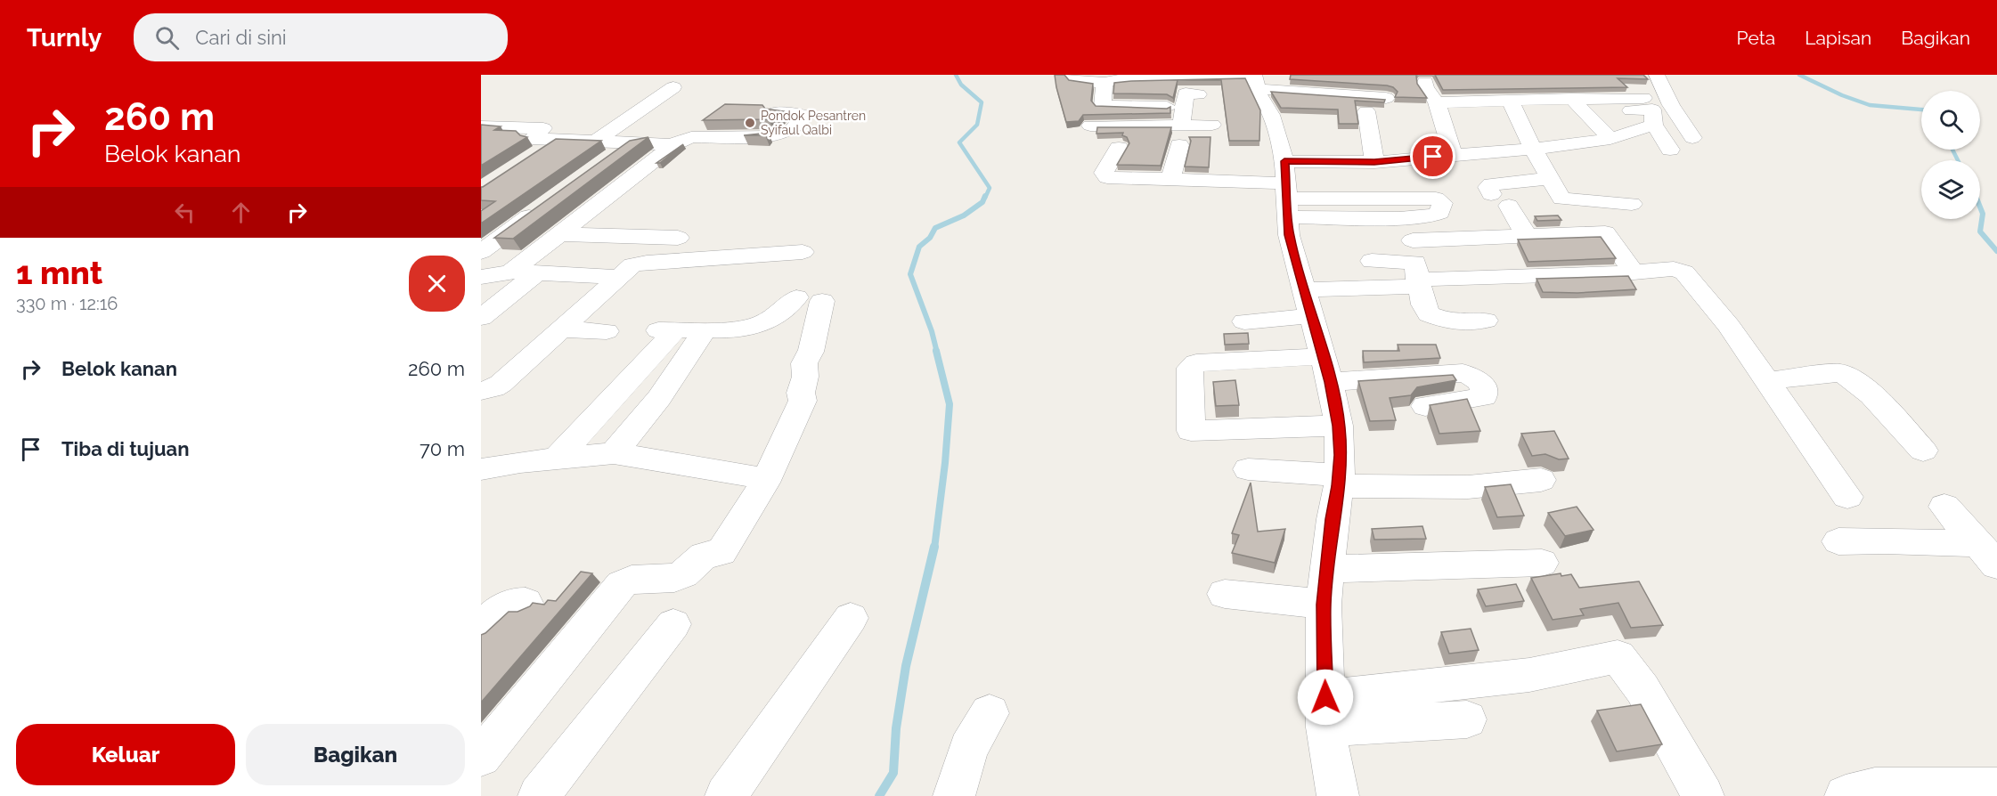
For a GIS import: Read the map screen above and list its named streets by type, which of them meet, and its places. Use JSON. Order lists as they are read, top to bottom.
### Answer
{
  "places": ["Pondok Pesantren Syifaul Qalbi"],
  "page": {
    "header": "Turnly",
    "search": "Cari di sini",
    "nav": ["Peta", "Lapisan", "Bagikan"],
    "turn": ["260 m", "Belok kanan"],
    "heading": ["1 mnt", "330 m · 12:16"],
    "list": [
      {
        "name": "Belok kanan",
        "value": "260 m"
      },
      {
        "name": "Tiba di tujuan",
        "value": "70 m"
      }
    ],
    "buttons": ["Keluar", "Bagikan"]
  }
}
